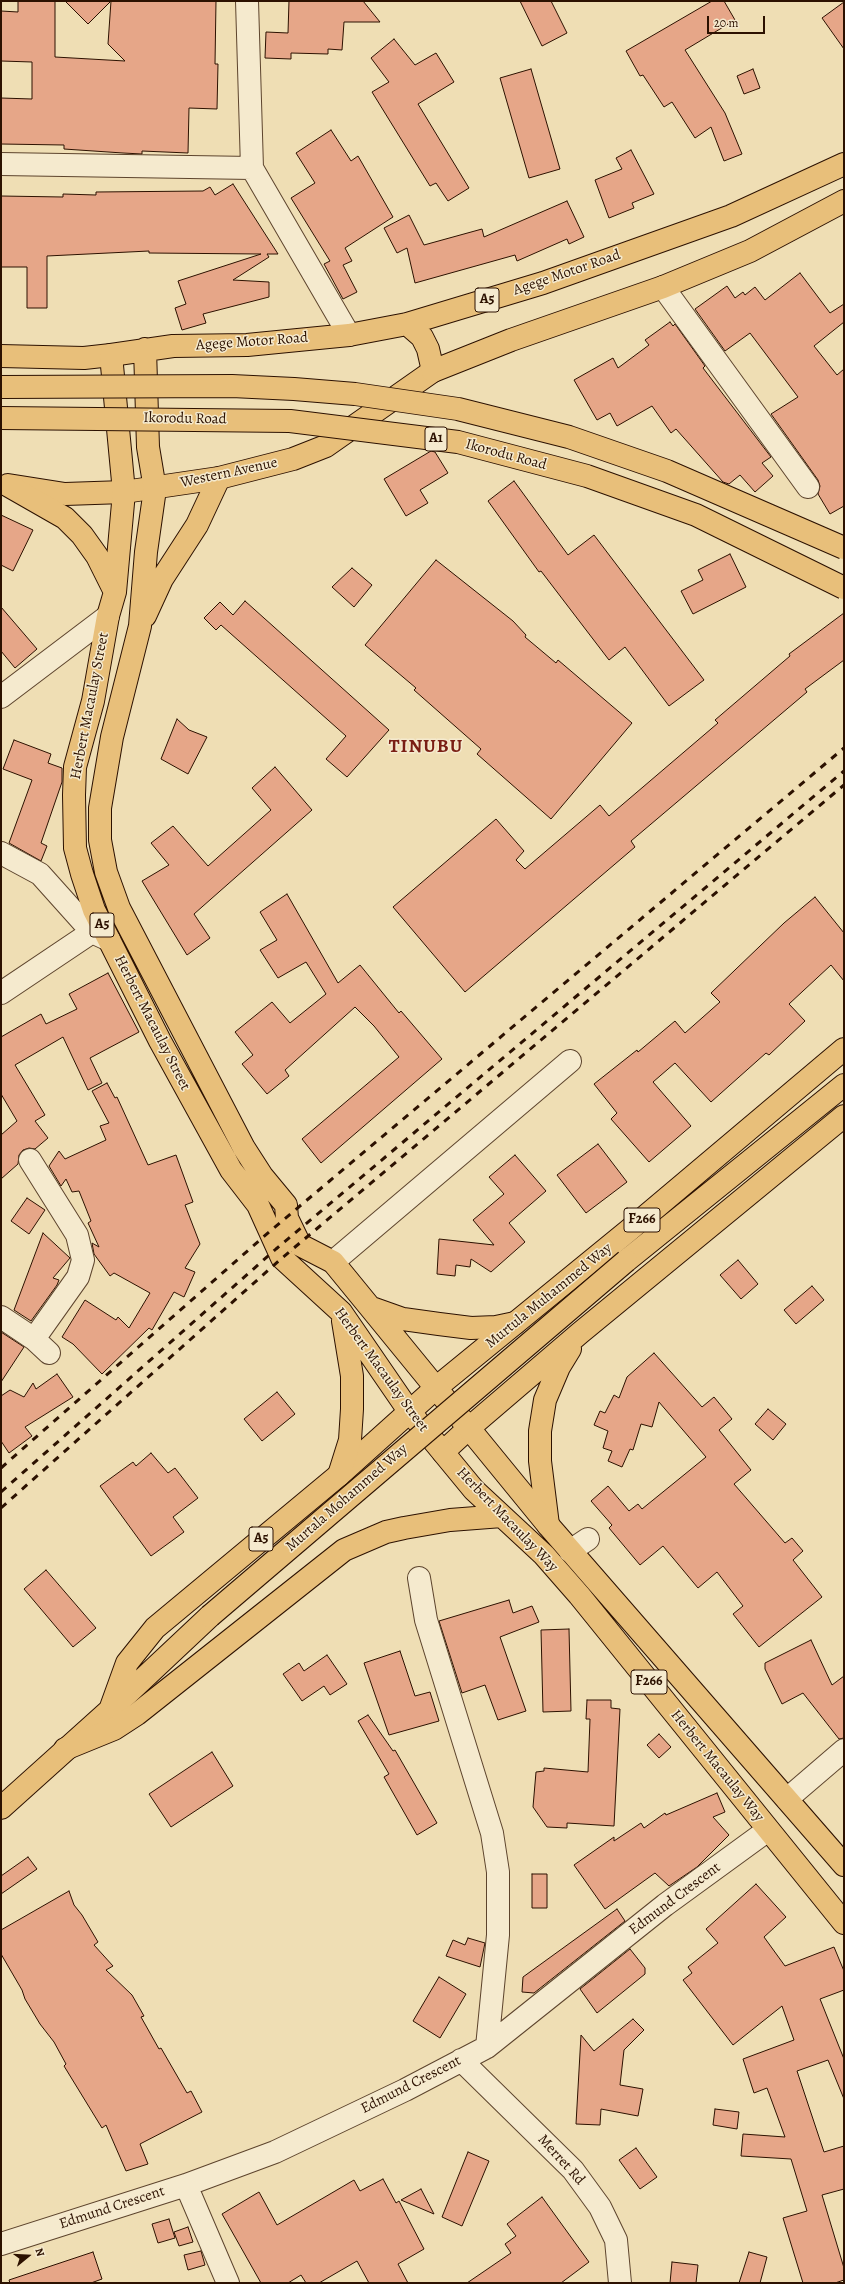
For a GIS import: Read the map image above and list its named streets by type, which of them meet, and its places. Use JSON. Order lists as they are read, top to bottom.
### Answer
{
  "streets": {
    "main road": [
      "Agege Motor Road",
      "A5",
      "Ikorodu Road",
      "A1",
      "Western Avenue",
      "Herbert Macaulay Street",
      "F266",
      "Murtula Muhammed Way",
      "Murtala Mohammed Way",
      "Herbert Macaulay Way"
    ],
    "street": ["Edmund Crescent", "Merret Rd"]
  },
  "crossings": [
    ["Agege Motor Road", "Herbert Macaulay Street"],
    ["A5", "Herbert Macaulay Street"],
    ["A5", "Murtula Muhammed Way"],
    ["A5", "Murtala Mohammed Way"],
    ["Western Avenue", "Herbert Macaulay Street"],
    ["Herbert Macaulay Street", "Murtula Muhammed Way"],
    ["Herbert Macaulay Street", "Herbert Macaulay Way"],
    ["Murtula Muhammed Way", "Murtala Mohammed Way"],
    ["Herbert Macaulay Way", "Edmund Crescent"],
    ["Edmund Crescent", "Merret Rd"]
  ],
  "districts": ["TINUBU"],
  "scale_bar": "20 m",
  "north": "right"
}
